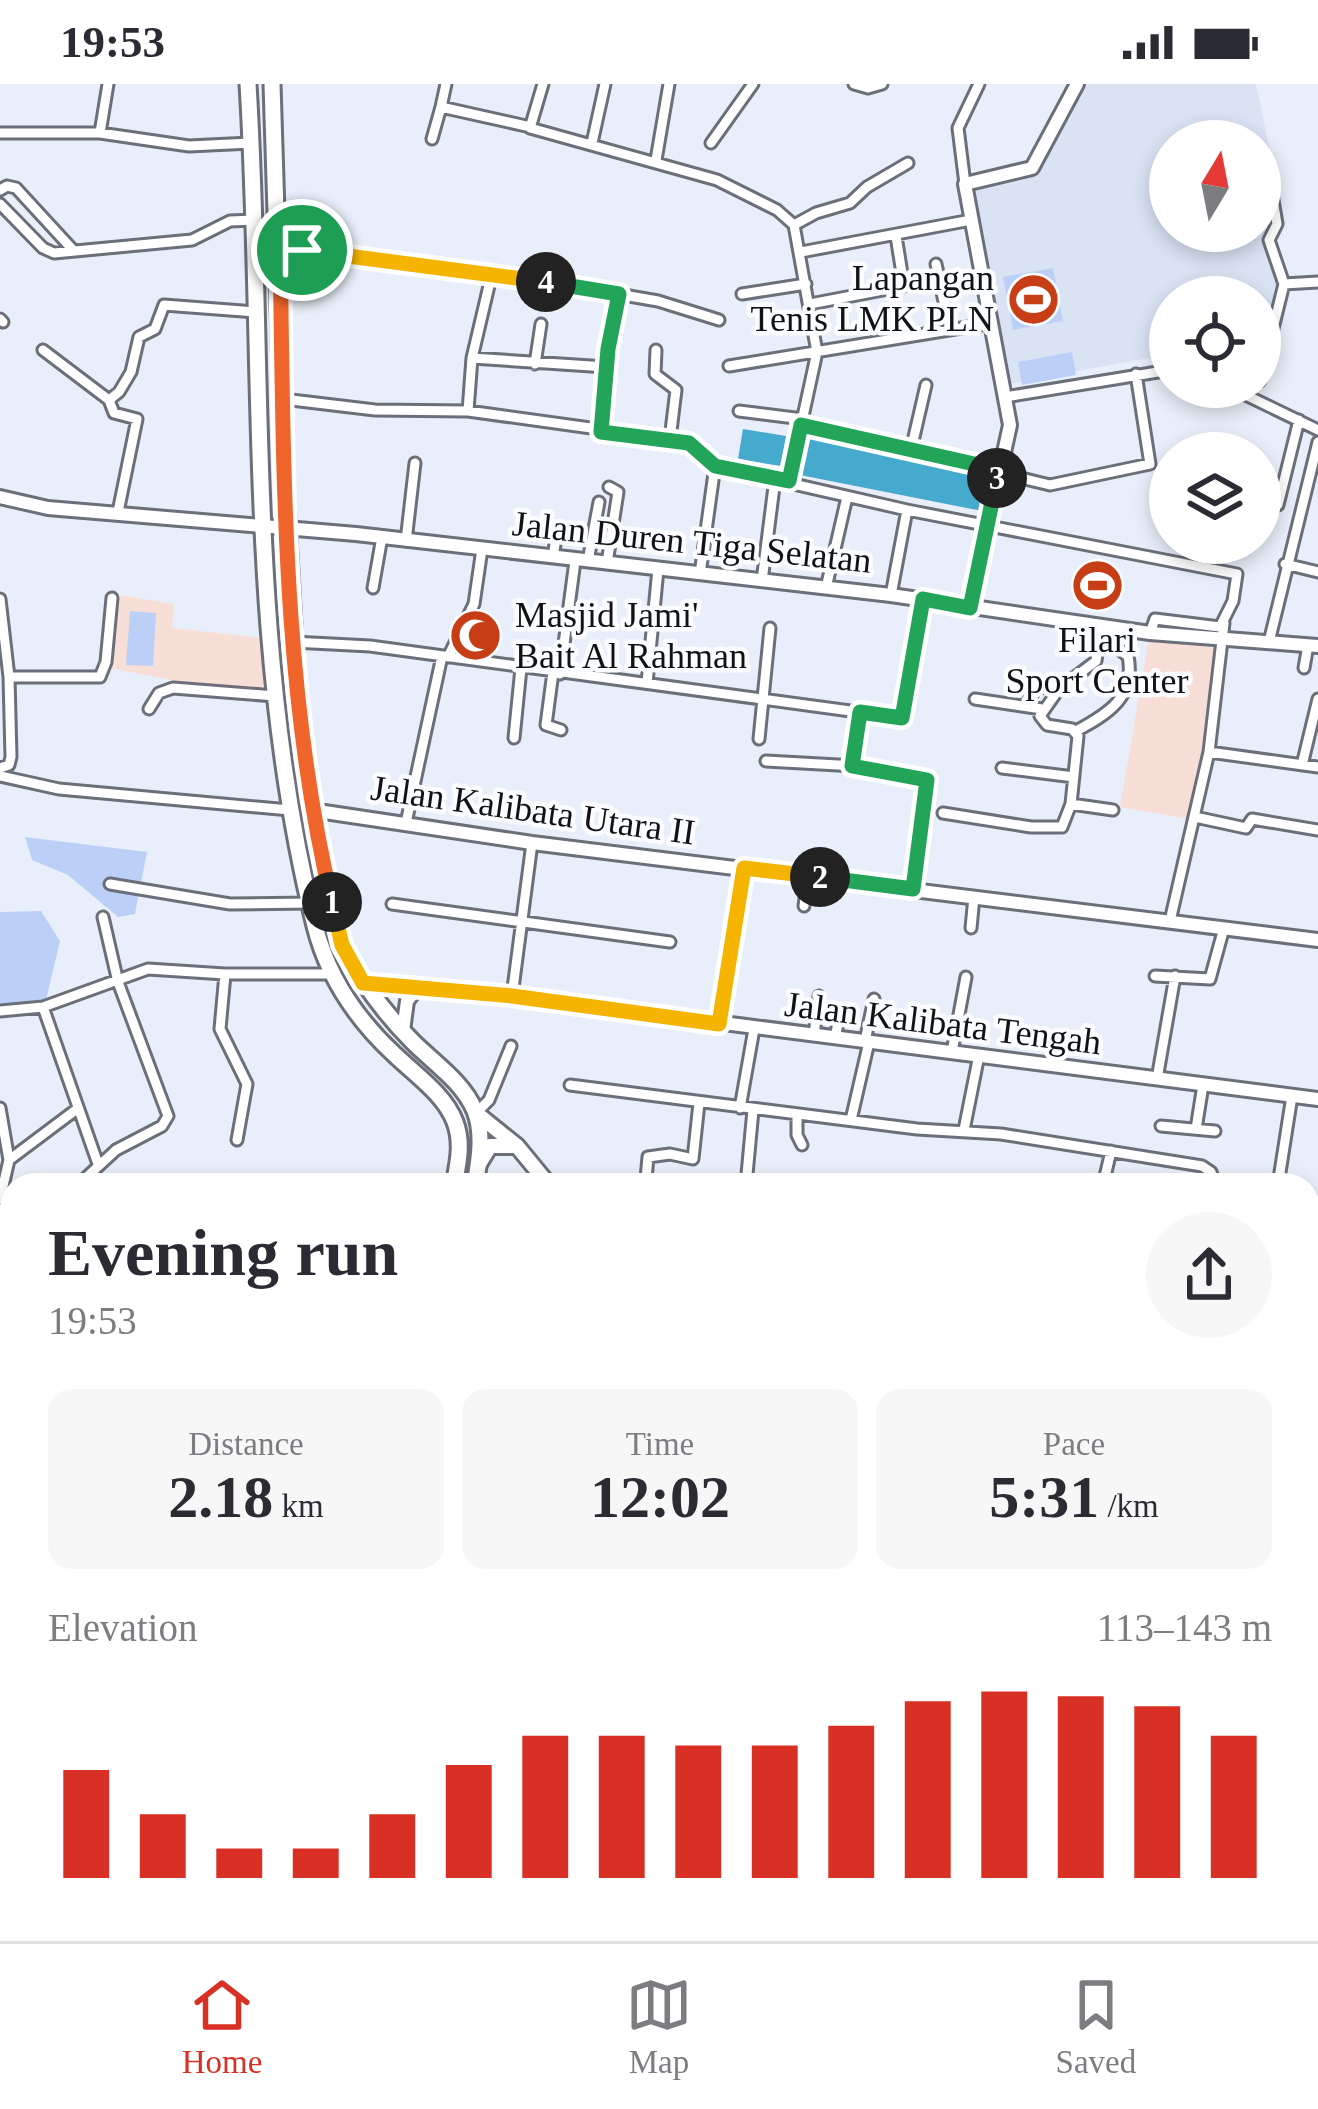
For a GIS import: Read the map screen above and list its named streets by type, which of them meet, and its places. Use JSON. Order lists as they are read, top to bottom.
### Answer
{
  "streets": {
    "street": ["Jalan Duren Tiga Selatan", "Jalan Kalibata Utara II", "Jalan Kalibata Tengah"]
  },
  "places": {
    "sports": ["Lapangan Tenis LMK PLN", "Filari Sport Center"],
    "mosque": ["Masjid Jami' Bait Al Rahman"]
  },
  "north": "top",
  "page": {
    "status": "19:53",
    "pins": [
      "4",
      "3",
      "2",
      "1"
    ],
    "heading": ["Evening run", "19:53"],
    "stats": [
      ["Distance", "2.18 km"],
      ["Time", "12:02"],
      ["Pace", "5:31 /km"]
    ],
    "chart": ["Elevation", "113–143 m"],
    "tabs": ["Home", "Map", "Saved"]
  }
}
